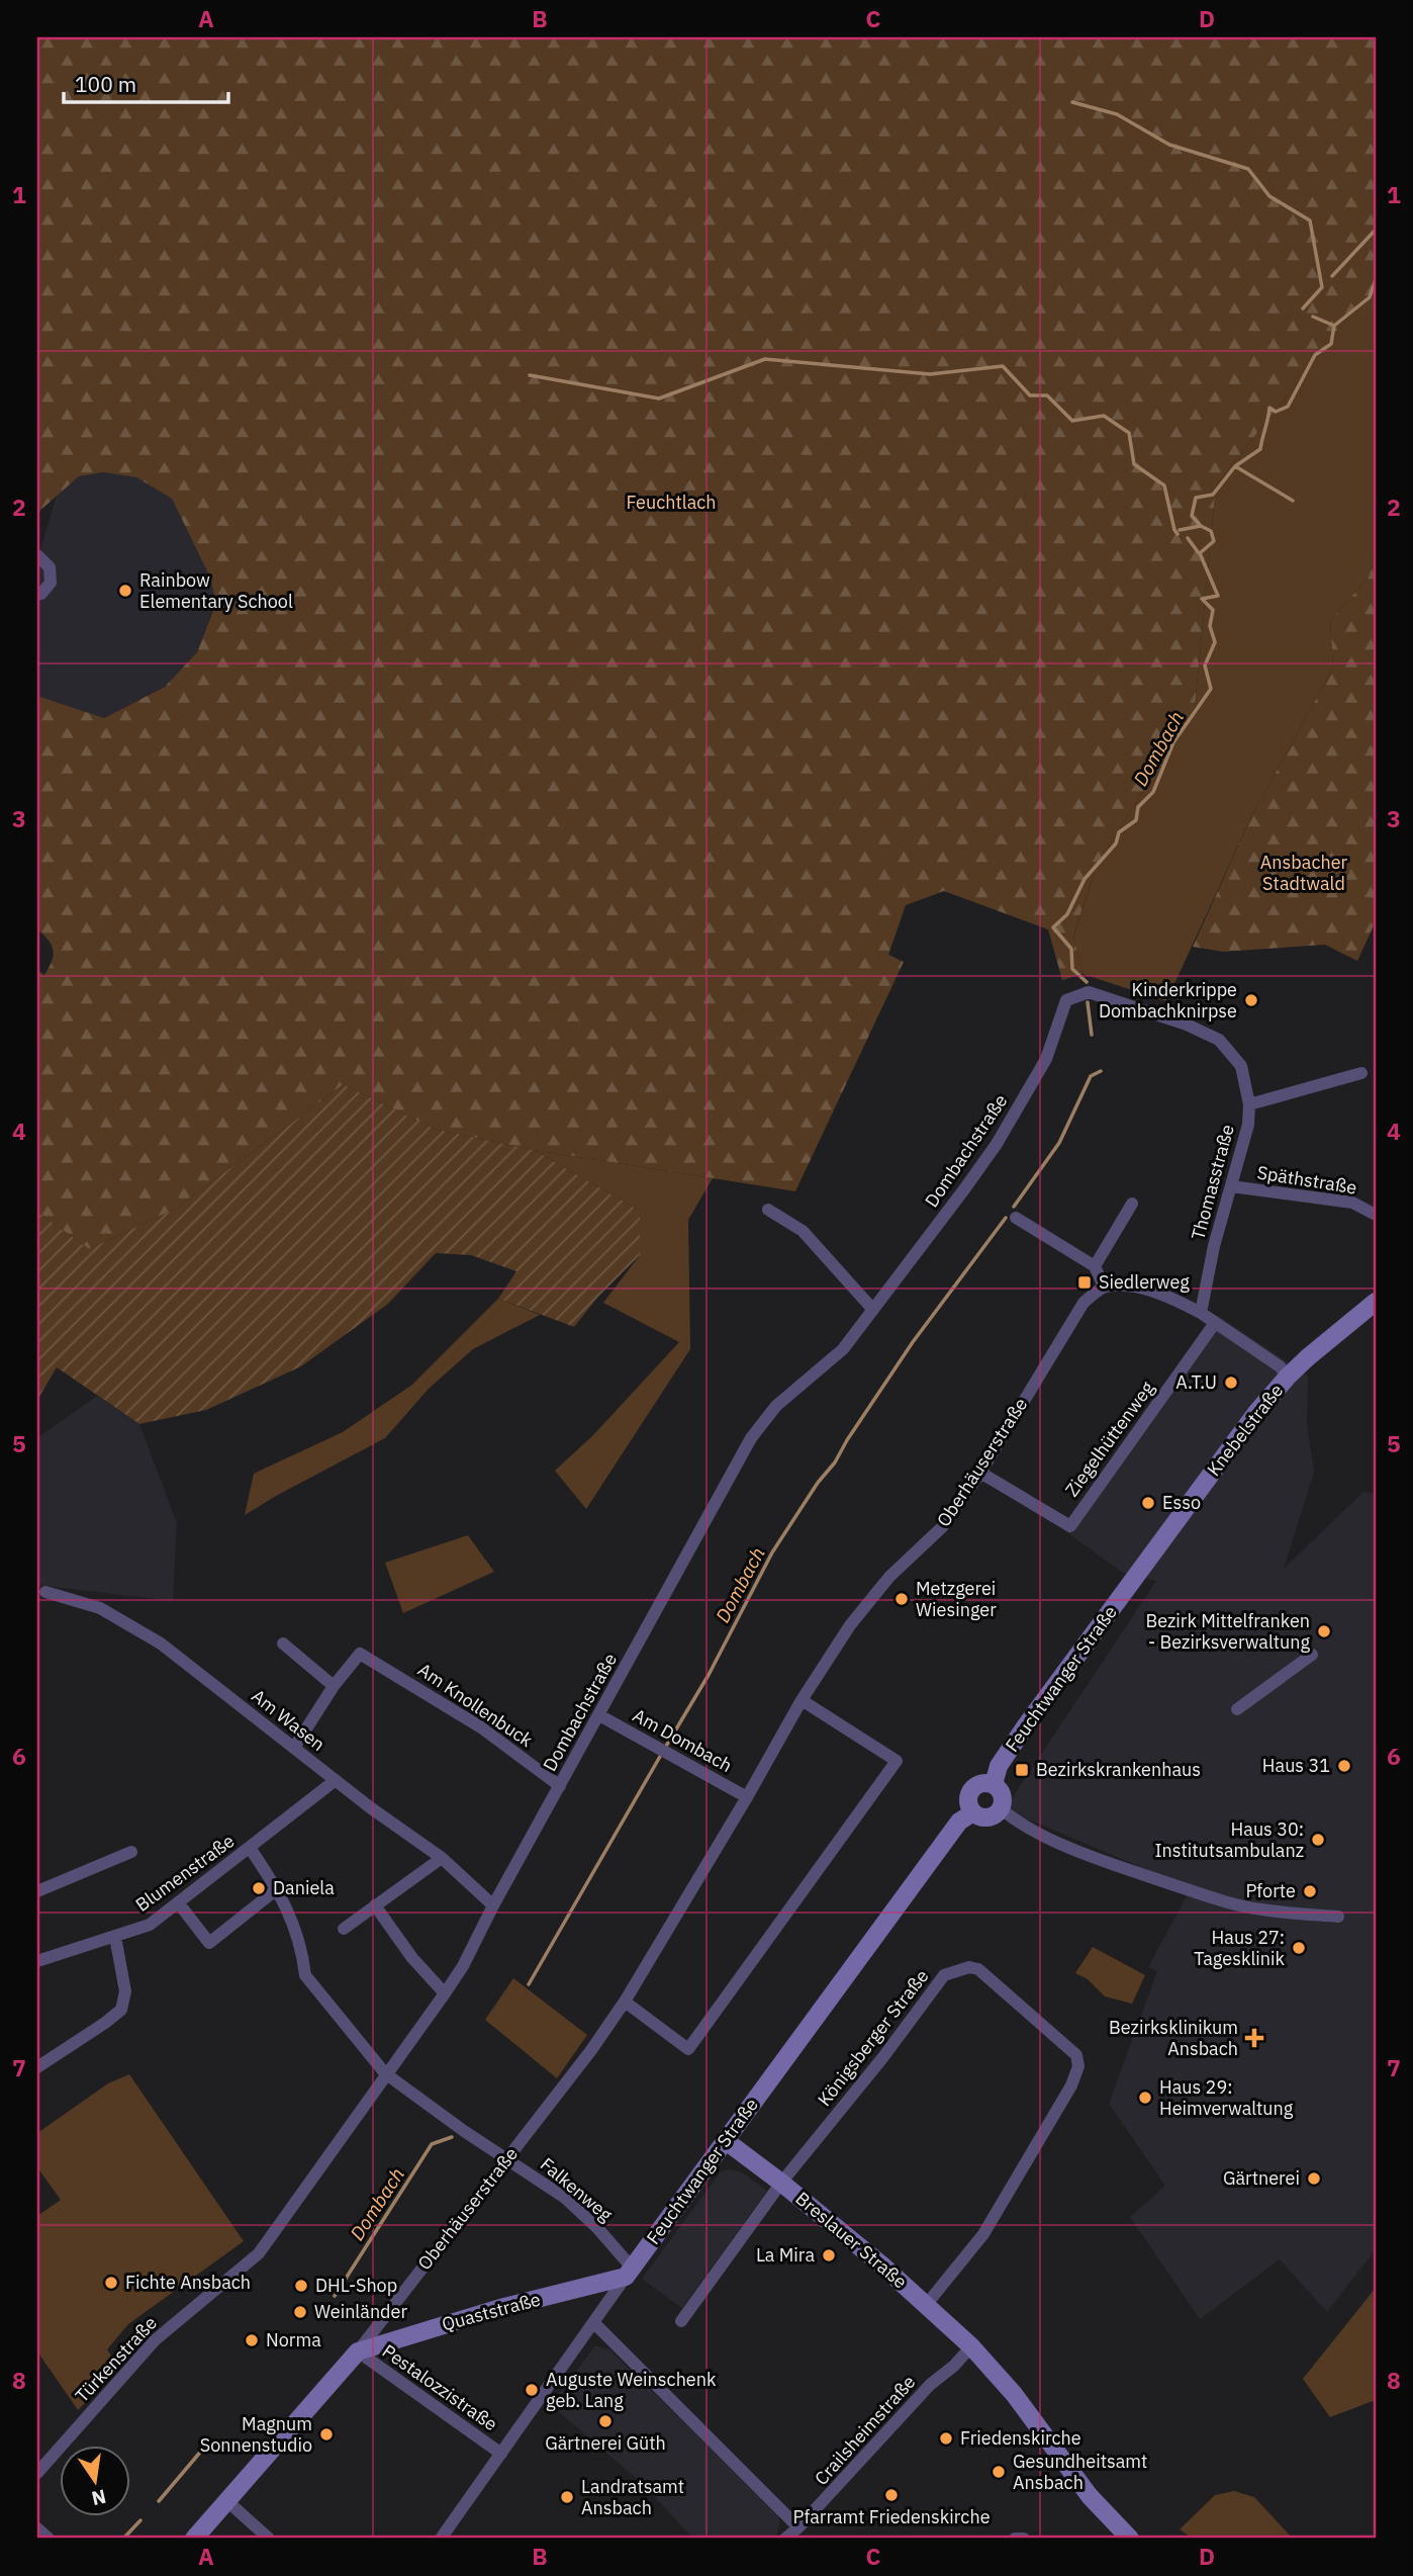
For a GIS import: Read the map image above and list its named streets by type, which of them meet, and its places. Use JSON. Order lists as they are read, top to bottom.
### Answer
{
  "streets": {
    "main road": [
      "Knebelstraße",
      "Oberhäuserstraße",
      "Feuchtwanger Straße",
      "Breslauer Straße",
      "Quaststraße"
    ],
    "street": [
      "Dombachstraße",
      "Späthstraße",
      "Thomasstraße",
      "Ziegelhüttenweg",
      "Am Knollenbuck",
      "Am Wasen",
      "Am Dombach",
      "Blumenstraße",
      "Königsberger Straße",
      "Falkenweg",
      "Türkenstraße",
      "Pestalozzistraße",
      "Crailsheimstraße"
    ]
  },
  "crossings": [
    ["Dombachstraße", "Thomasstraße"],
    ["Dombachstraße", "Am Knollenbuck"],
    ["Dombachstraße", "Am Wasen"],
    ["Dombachstraße", "Am Dombach"],
    ["Dombachstraße", "Falkenweg"],
    ["Dombachstraße", "Türkenstraße"],
    ["Späthstraße", "Thomasstraße"],
    ["Knebelstraße", "Feuchtwanger Straße"],
    ["Ziegelhüttenweg", "Oberhäuserstraße"],
    ["Oberhäuserstraße", "Am Dombach"],
    ["Oberhäuserstraße", "Falkenweg"],
    ["Oberhäuserstraße", "Quaststraße"],
    ["Oberhäuserstraße", "Pestalozzistraße"],
    ["Feuchtwanger Straße", "Falkenweg"],
    ["Feuchtwanger Straße", "Breslauer Straße"],
    ["Feuchtwanger Straße", "Quaststraße"],
    ["Feuchtwanger Straße", "Pestalozzistraße"],
    ["Am Wasen", "Blumenstraße"],
    ["Blumenstraße", "Falkenweg"],
    ["Königsberger Straße", "Breslauer Straße"],
    ["Falkenweg", "Quaststraße"],
    ["Breslauer Straße", "Crailsheimstraße"],
    ["Quaststraße", "Pestalozzistraße"]
  ],
  "water": ["Dombach"],
  "parks": ["Feuchtlach", "Ansbacher Stadtwald"],
  "places": {
    "other": [
      "Rainbow Elementary School",
      "Kinderkrippe Dombachknirpse",
      "A.T.U",
      "Esso",
      "Metzgerei Wiesinger",
      "Bezirk Mittelfranken - Bezirksverwaltung",
      "Haus 31",
      "Haus 30: Institutsambulanz",
      "Daniela",
      "Pforte",
      "Haus 27: Tagesklinik",
      "Haus 29: Heimverwaltung",
      "Gärtnerei",
      "La Mira",
      "Fichte Ansbach",
      "DHL-Shop",
      "Weinländer",
      "Norma",
      "Auguste Weinschenk geb. Lang",
      "Gärtnerei Güth",
      "Magnum Sonnenstudio",
      "Friedenskirche",
      "Gesundheitsamt Ansbach",
      "Pfarramt Friedenskirche",
      "Landratsamt Ansbach"
    ],
    "transit": ["Siedlerweg", "Bezirkskrankenhaus"],
    "health": ["Bezirksklinikum Ansbach"]
  },
  "scale_bar": "100 m",
  "north": "bottom",
  "grid": {
    "columns": [
      "A",
      "B",
      "C",
      "D"
    ],
    "rows": [
      "1",
      "2",
      "3",
      "4",
      "5",
      "6",
      "7",
      "8"
    ]
  }
}
